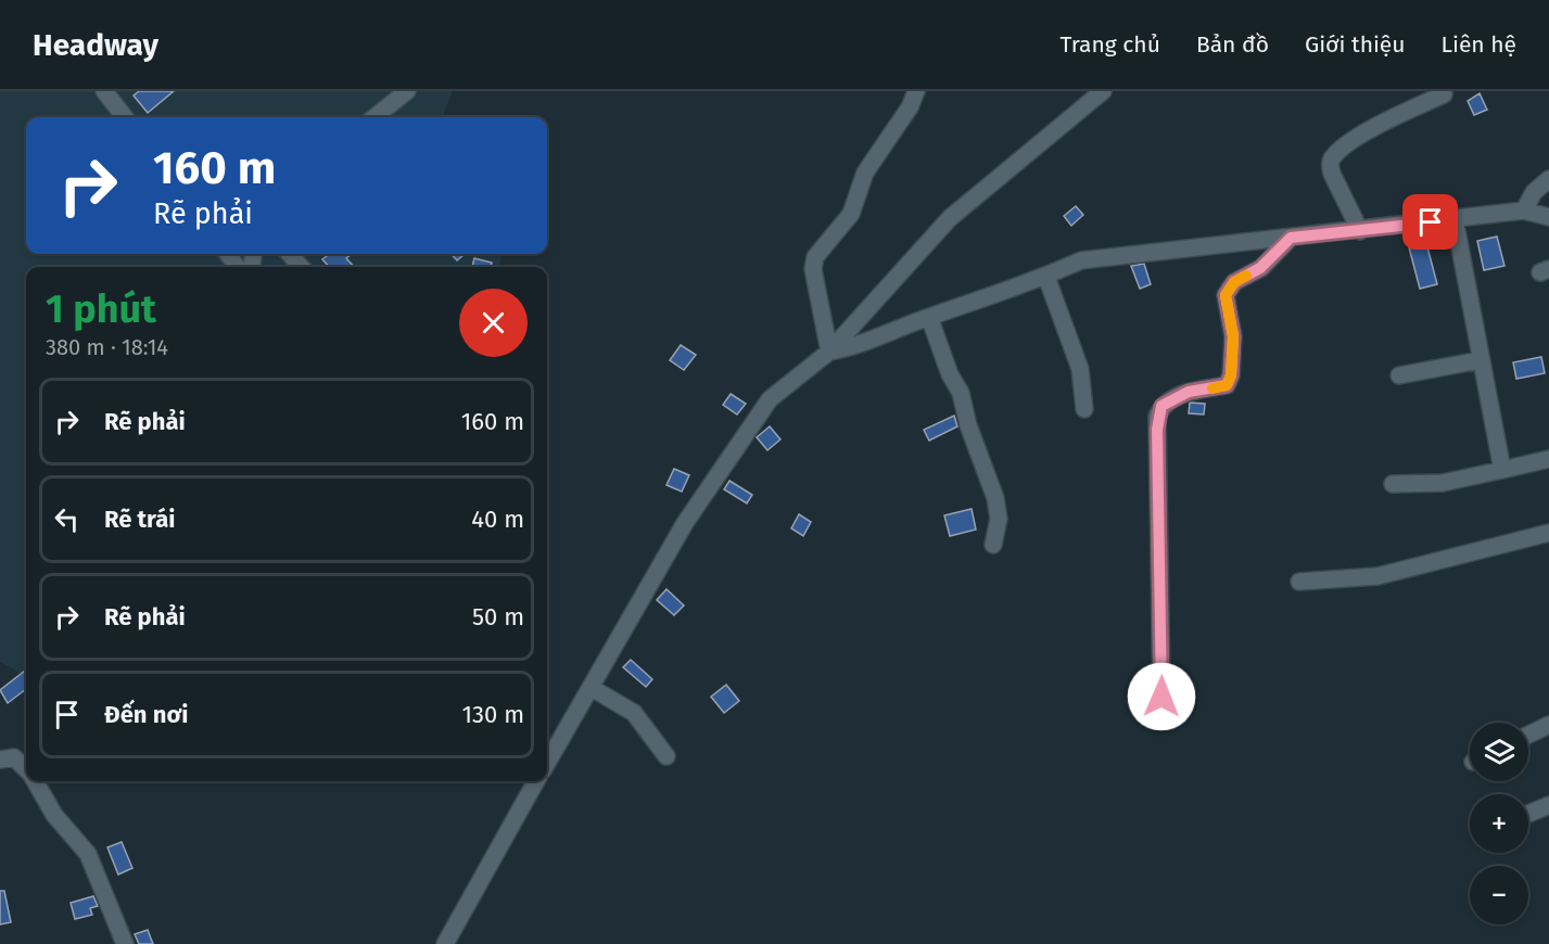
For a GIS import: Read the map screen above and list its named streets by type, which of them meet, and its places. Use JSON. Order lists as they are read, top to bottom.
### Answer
{
  "page": {
    "header": "Headway",
    "nav": [
      "Trang chủ",
      "Bản đồ",
      "Giới thiệu",
      "Liên hệ"
    ],
    "turn": ["160 m", "Rẽ phải"],
    "heading": ["1 phút", "380 m · 18:14"],
    "list": [
      {
        "name": "Rẽ phải",
        "value": "160 m"
      },
      {
        "name": "Rẽ trái",
        "value": "40 m"
      },
      {
        "name": "Rẽ phải",
        "value": "50 m"
      },
      {
        "name": "Đến nơi",
        "value": "130 m"
      }
    ],
    "map_buttons": ["+", "−"]
  }
}
